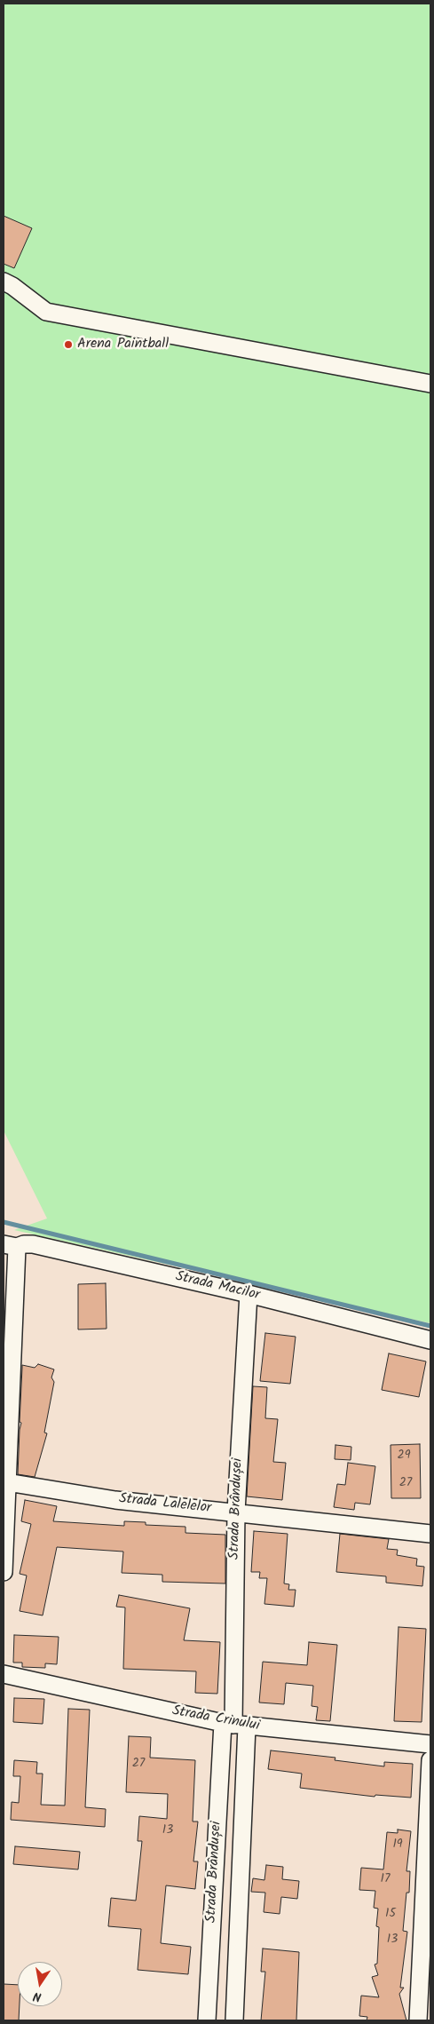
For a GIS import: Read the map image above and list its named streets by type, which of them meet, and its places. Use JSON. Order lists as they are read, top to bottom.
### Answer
{
  "streets": {
    "street": [
      "Strada Macilor",
      "Strada Lalelelor",
      "Strada Brândușei",
      "Strada Crinului"
    ]
  },
  "crossings": [
    ["Strada Macilor", "Strada Brândușei"],
    ["Strada Lalelelor", "Strada Brândușei"],
    ["Strada Brândușei", "Strada Crinului"]
  ],
  "places": ["Arena Paintball"],
  "house_numbers": [
    "29",
    "27",
    "27",
    "13",
    "19",
    "17",
    "15",
    "13"
  ],
  "north": "bottom"
}
